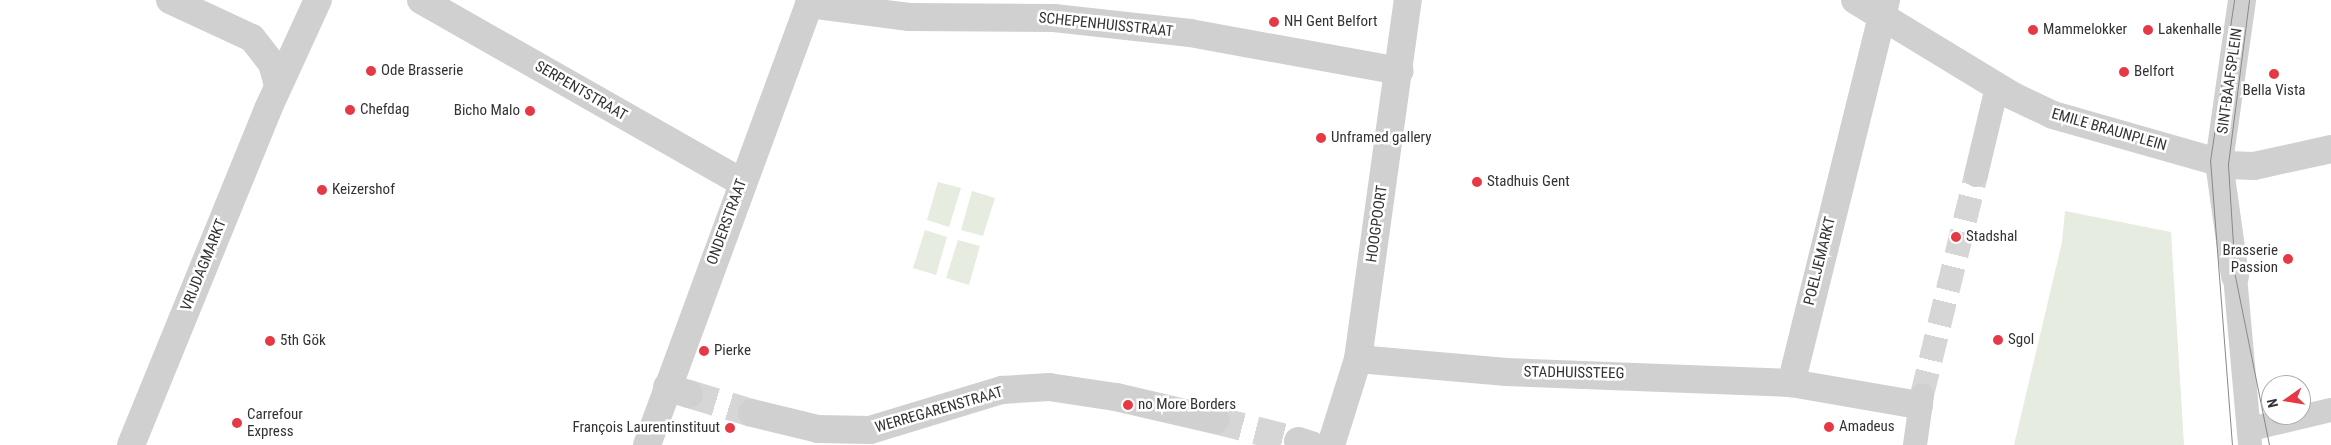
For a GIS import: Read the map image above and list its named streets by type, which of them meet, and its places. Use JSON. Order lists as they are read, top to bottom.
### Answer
{
  "streets": {
    "street": [
      "SCHEPENHUISSTRAAT",
      "SINT-BAAFSPLEIN",
      "SERPENTSTRAAT",
      "EMILE BRAUNPLEIN",
      "ONDERSTRAAT",
      "HOOGPOORT",
      "POELJEMARKT",
      "VRIJDAGMARKT",
      "STADHUISSTEEG",
      "WERREGARENSTRAAT"
    ]
  },
  "crossings": [
    ["SCHEPENHUISSTRAAT", "ONDERSTRAAT"],
    ["SCHEPENHUISSTRAAT", "HOOGPOORT"],
    ["SINT-BAAFSPLEIN", "EMILE BRAUNPLEIN"],
    ["SERPENTSTRAAT", "ONDERSTRAAT"],
    ["EMILE BRAUNPLEIN", "POELJEMARKT"],
    ["HOOGPOORT", "STADHUISSTEEG"],
    ["POELJEMARKT", "STADHUISSTEEG"]
  ],
  "places": [
    "NH Gent Belfort",
    "Mammelokker",
    "Lakenhalle",
    "Ode Brasserie",
    "Belfort",
    "Bella Vista",
    "Chefdag",
    "Bicho Malo",
    "Unframed gallery",
    "Stadhuis Gent",
    "Keizershof",
    "Stadshal",
    "Brasserie Passion",
    "Sgol",
    "5th Gök",
    "Pierke",
    "no More Borders",
    "Carrefour Express",
    "Amadeus",
    "François Laurentinstituut"
  ],
  "north": "left"
}
